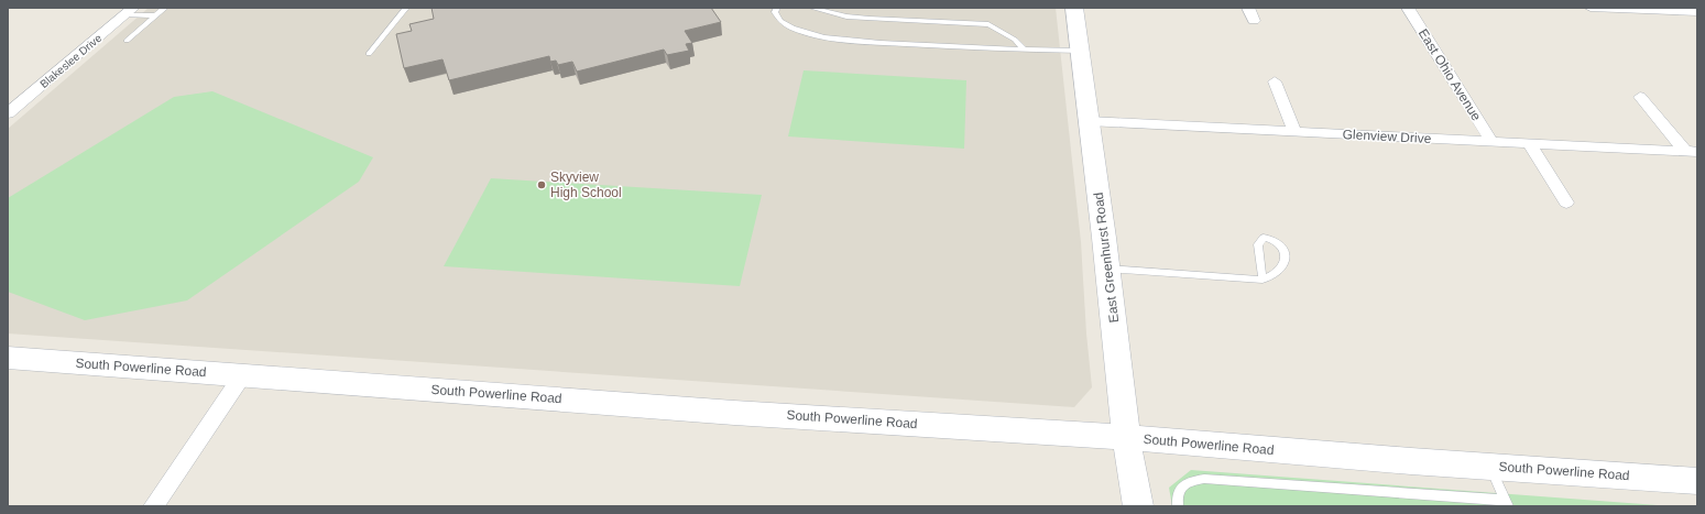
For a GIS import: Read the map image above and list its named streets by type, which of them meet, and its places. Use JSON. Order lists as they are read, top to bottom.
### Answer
{
  "streets": {
    "street": [
      "Blakeslee Drive",
      "East Ohio Avenue",
      "Glenview Drive",
      "East Greenhurst Road",
      "South Powerline Road"
    ]
  },
  "crossings": [
    ["East Ohio Avenue", "Glenview Drive"],
    ["Glenview Drive", "East Greenhurst Road"],
    ["East Greenhurst Road", "South Powerline Road"]
  ],
  "places": ["Skyview High School"]
}
